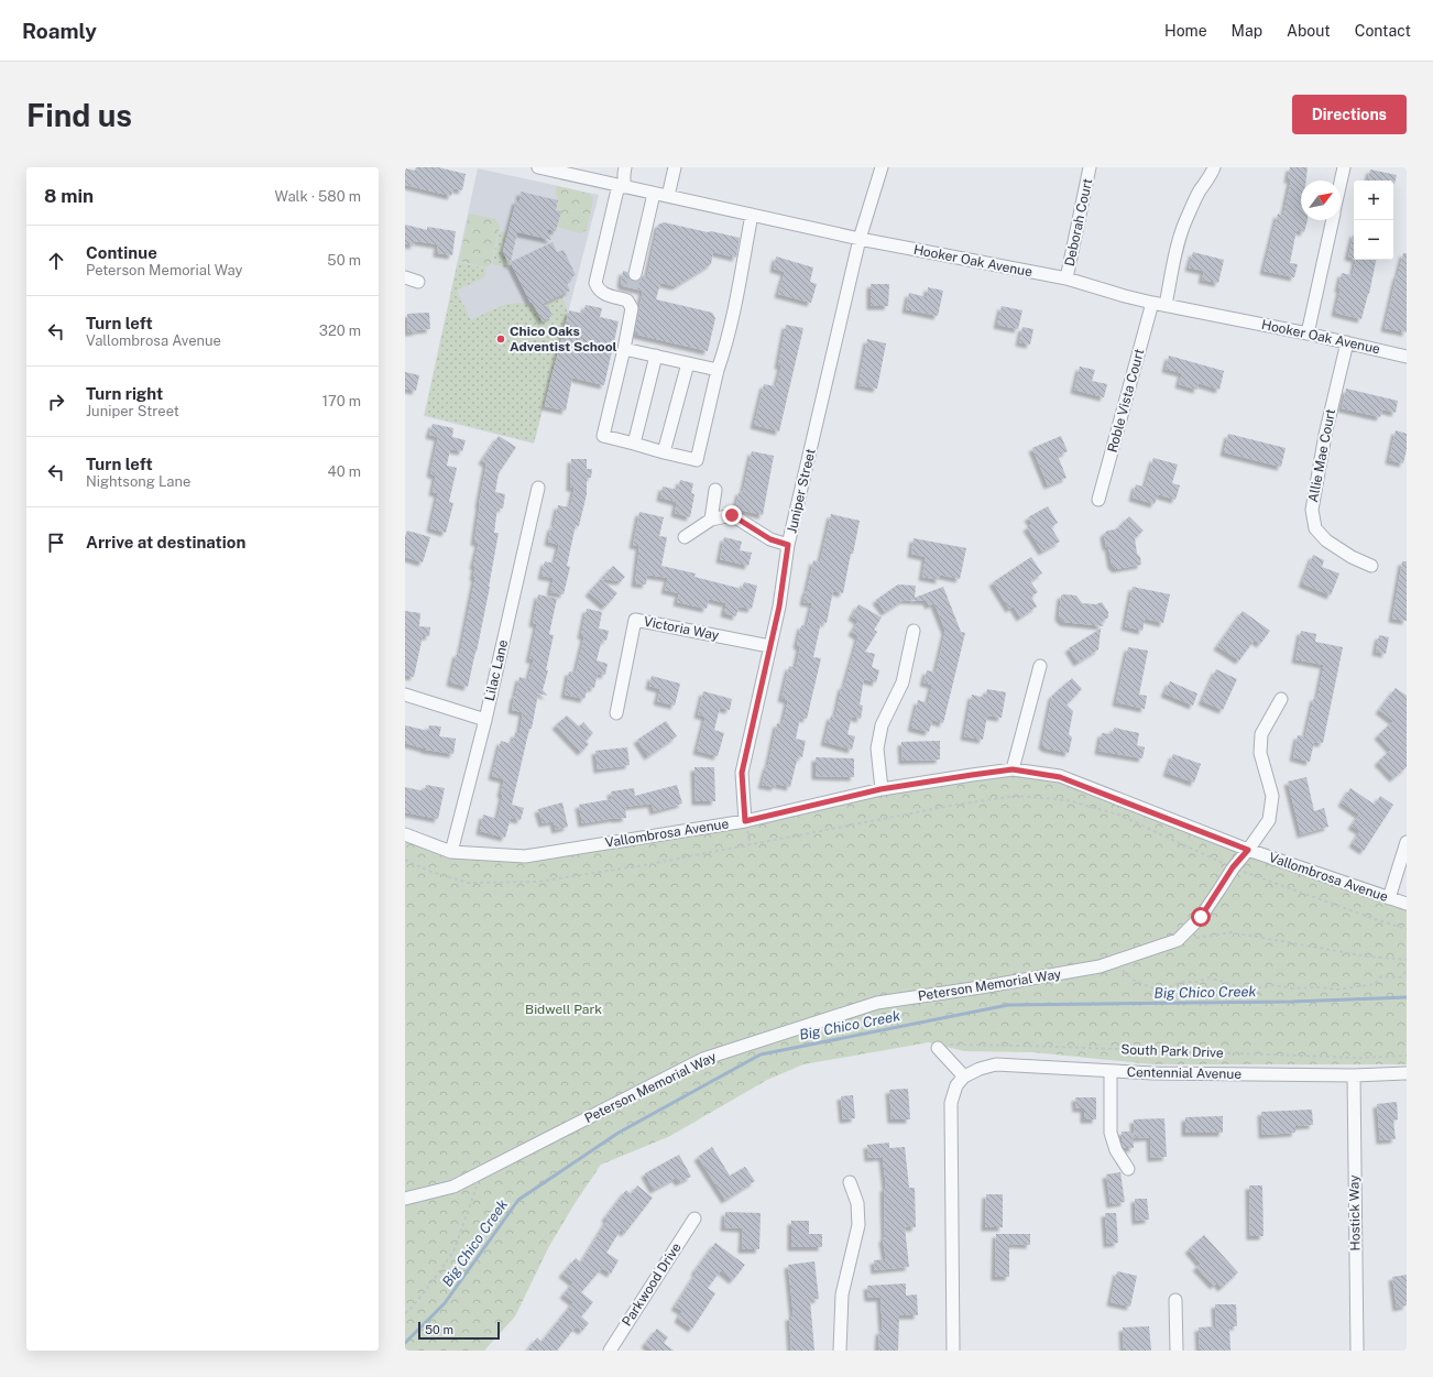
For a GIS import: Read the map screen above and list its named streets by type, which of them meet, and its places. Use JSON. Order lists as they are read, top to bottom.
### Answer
{
  "streets": {
    "street": [
      "Deborah Court",
      "Hooker Oak Avenue",
      "Roble Vista Court",
      "Allie Mae Court",
      "Juniper Street",
      "Victoria Way",
      "Lilac Lane",
      "Vallombrosa Avenue",
      "Peterson Memorial Way",
      "Centennial Avenue",
      "Hostick Way",
      "Parkwood Drive"
    ],
    "path": ["South Park Drive"]
  },
  "crossings": [
    ["Deborah Court", "Hooker Oak Avenue"],
    ["Hooker Oak Avenue", "Roble Vista Court"],
    ["Hooker Oak Avenue", "Allie Mae Court"],
    ["Hooker Oak Avenue", "Juniper Street"],
    ["Juniper Street", "Victoria Way"],
    ["Juniper Street", "Vallombrosa Avenue"],
    ["Lilac Lane", "Vallombrosa Avenue"],
    ["Vallombrosa Avenue", "Peterson Memorial Way"],
    ["Centennial Avenue", "Hostick Way"]
  ],
  "water": ["Big Chico Creek"],
  "parks": ["Bidwell Park"],
  "places": ["Chico Oaks Adventist School"],
  "scale_bar": "50 m",
  "north": "top right",
  "page": {
    "header": "Roamly",
    "nav": [
      "Home",
      "Map",
      "About",
      "Contact"
    ],
    "buttons": "Directions",
    "title": "Find us",
    "heading": ["8 min", "Walk · 580 m"],
    "map_buttons": ["+", "−"],
    "list": [
      ["Continue", "Peterson Memorial Way", "50 m"],
      ["Turn left", "Vallombrosa Avenue", "320 m"],
      ["Turn right", "Juniper Street", "170 m"],
      ["Turn left", "Nightsong Lane", "40 m"],
      "Arrive at destination"
    ],
    "scale": "50 m"
  }
}
